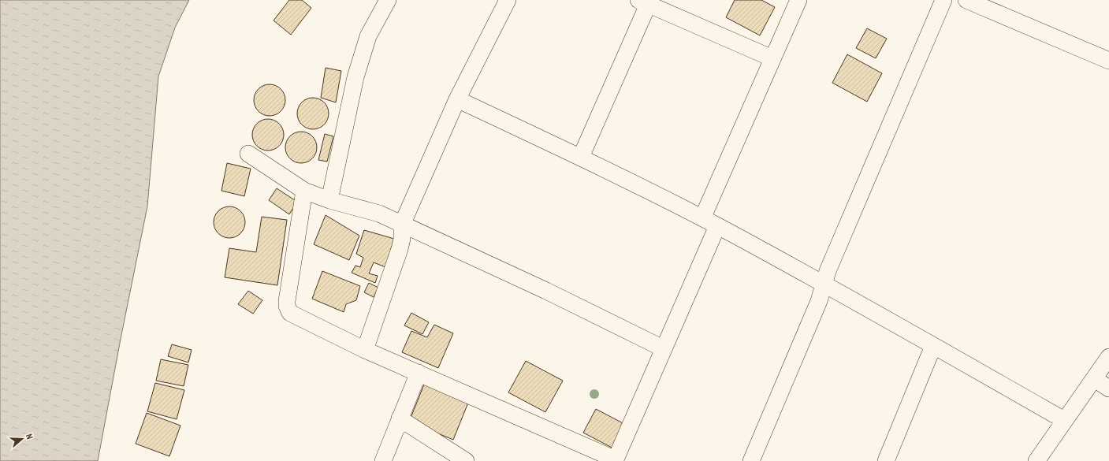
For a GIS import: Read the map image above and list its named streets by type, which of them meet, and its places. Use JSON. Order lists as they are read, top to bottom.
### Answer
{
  "north": "right"
}
